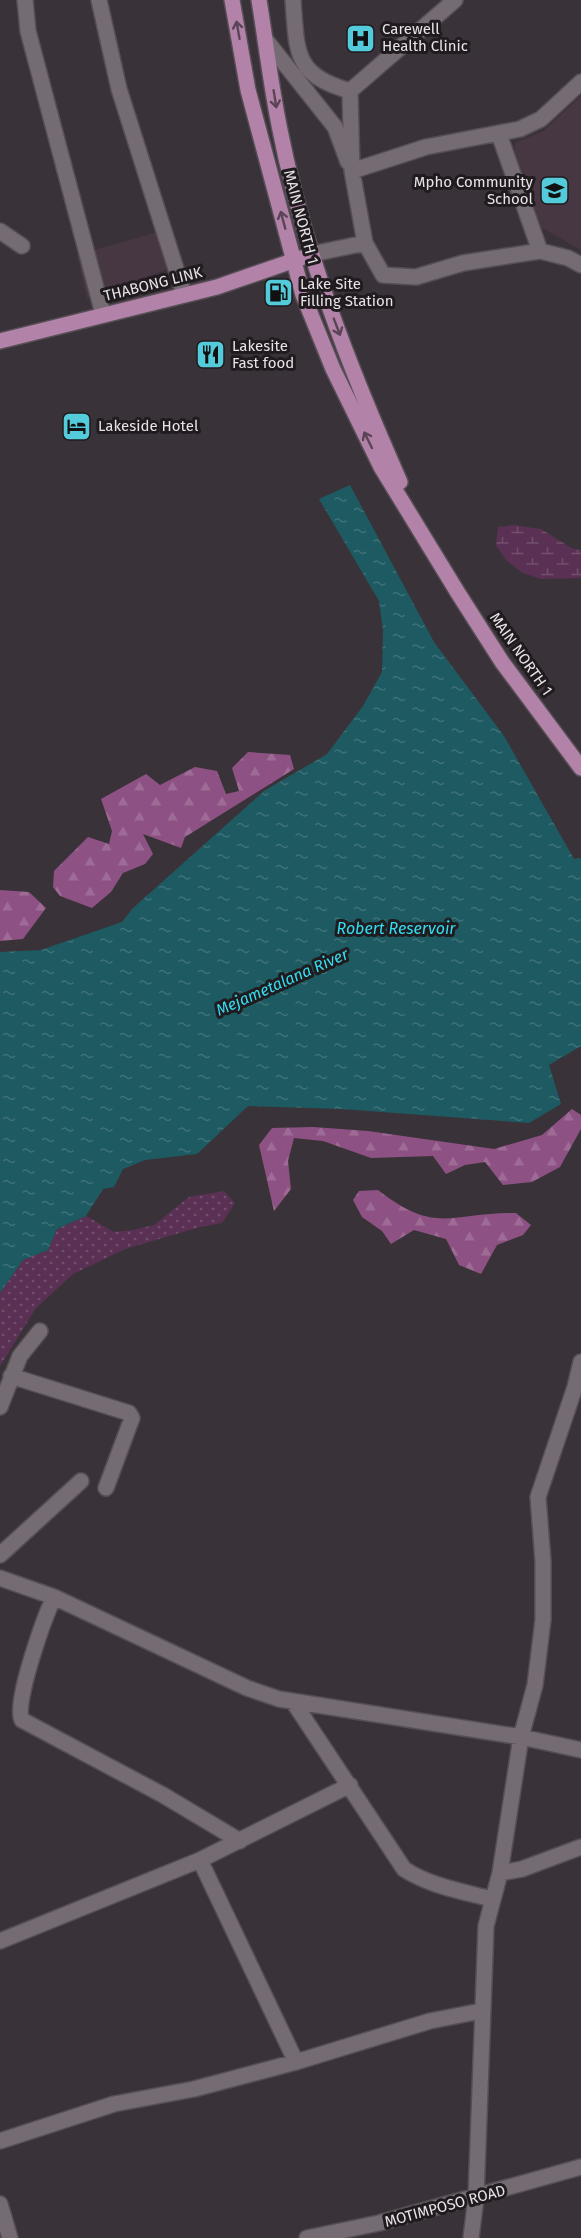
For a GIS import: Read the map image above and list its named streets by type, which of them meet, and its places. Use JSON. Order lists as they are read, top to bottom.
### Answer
{
  "streets": {
    "main road": ["MAIN NORTH 1", "THABONG LINK"],
    "street": ["MOTIMPOSO ROAD"]
  },
  "crossings": [
    ["MAIN NORTH 1", "THABONG LINK"]
  ],
  "water": ["Robert Reservoir", "Mejametalana River"],
  "places": {
    "hospital": ["Carewell Health Clinic"],
    "school or university": ["Mpho Community School"],
    "fuel station": ["Lake Site Filling Station"],
    "restaurant": ["Lakesite Fast food"],
    "hotel": ["Lakeside Hotel"]
  }
}
